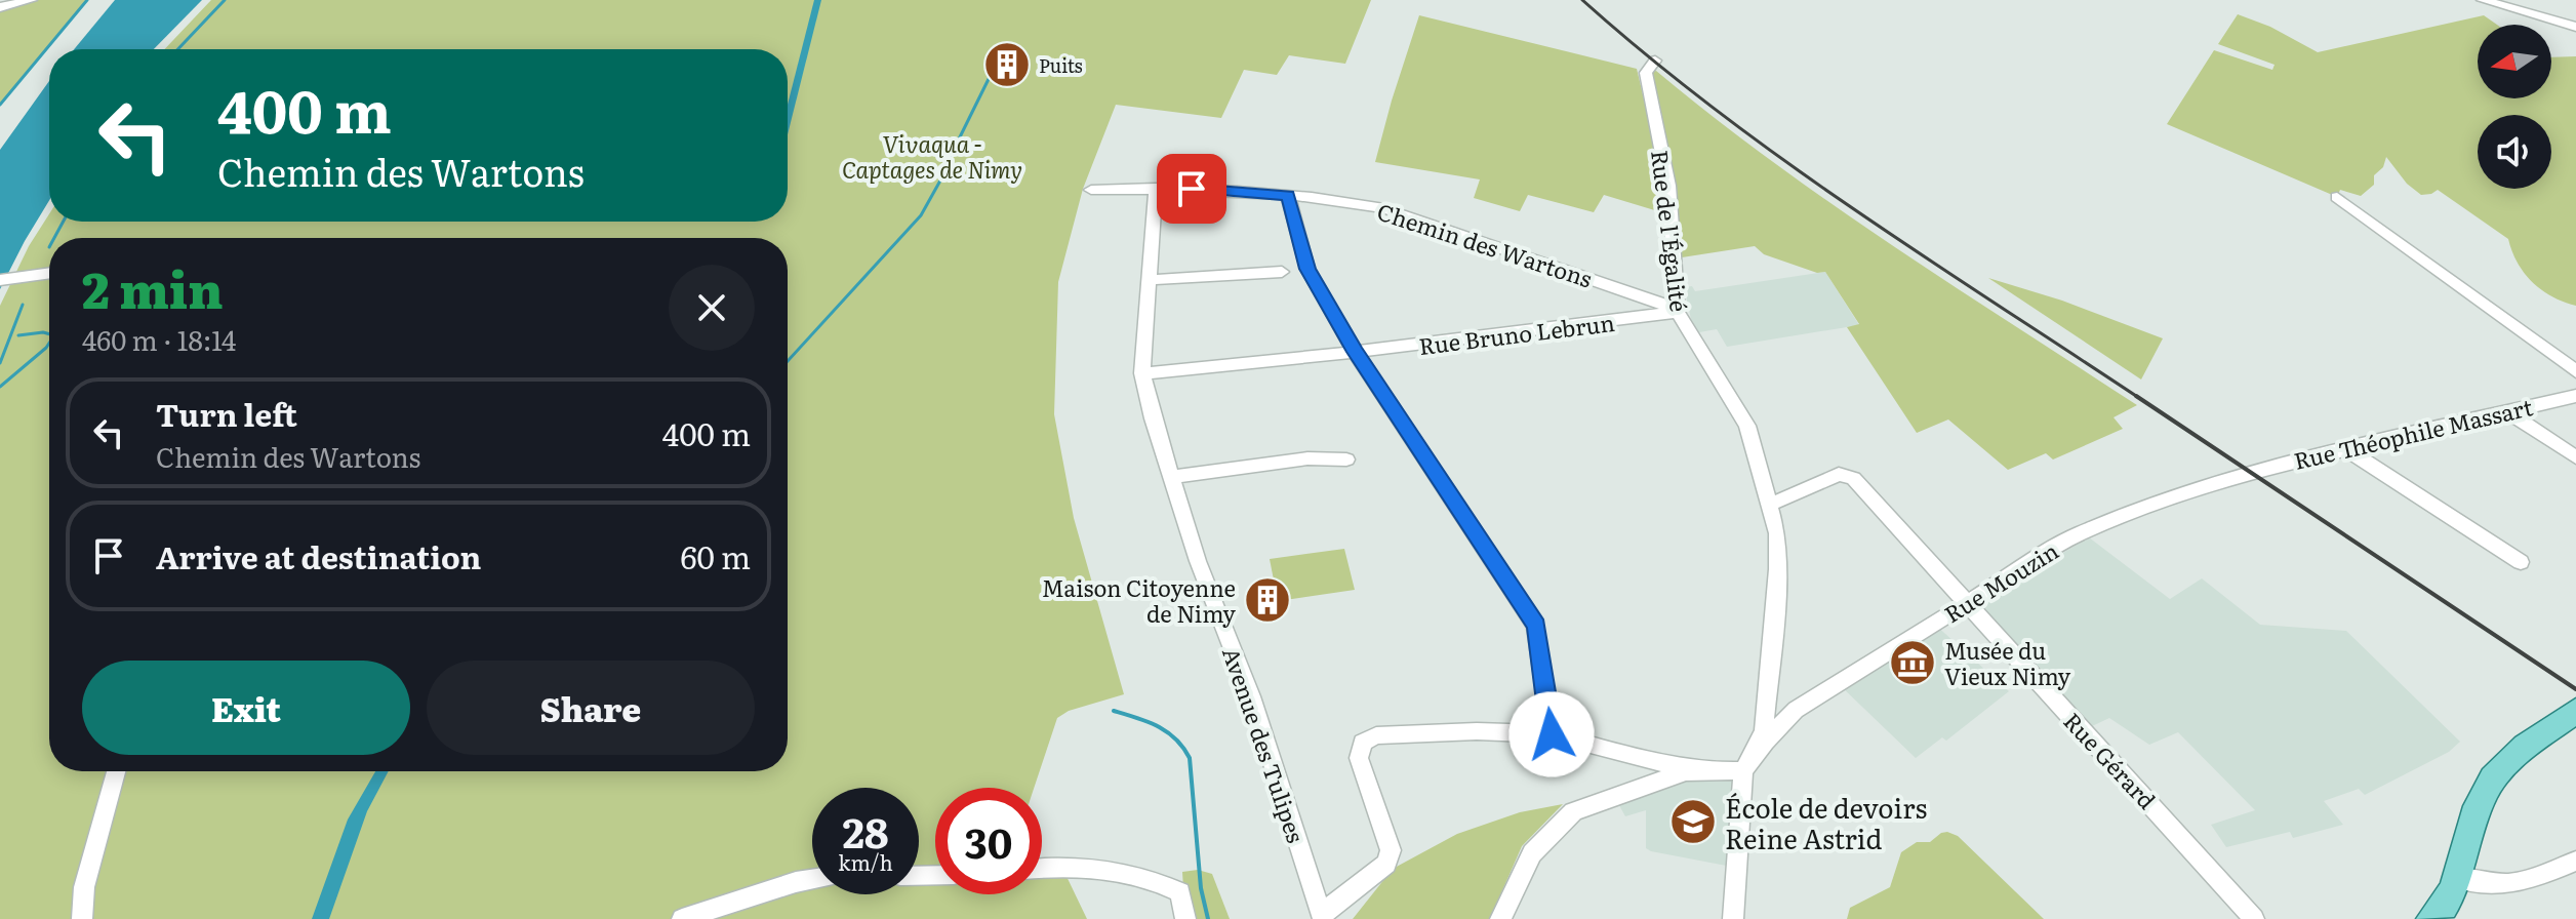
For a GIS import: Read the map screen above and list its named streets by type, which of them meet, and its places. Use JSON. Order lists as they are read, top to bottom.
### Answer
{
  "streets": {
    "street": [
      "Rue de l'Égalité",
      "Chemin des Wartons",
      "Rue Bruno Lebrun",
      "Rue Théophile Massart",
      "Rue Mouzin",
      "Avenue des Tulipes",
      "Rue Gérard"
    ]
  },
  "crossings": [
    ["Rue de l'Égalité", "Chemin des Wartons"],
    ["Rue de l'Égalité", "Rue Bruno Lebrun"],
    ["Rue de l'Égalité", "Rue Mouzin"],
    ["Rue de l'Égalité", "Rue Gérard"],
    ["Chemin des Wartons", "Rue Bruno Lebrun"],
    ["Chemin des Wartons", "Avenue des Tulipes"],
    ["Rue Bruno Lebrun", "Avenue des Tulipes"],
    ["Rue Théophile Massart", "Rue Mouzin"],
    ["Rue Mouzin", "Rue Gérard"]
  ],
  "parks": ["Vivaqua - Captages de Nimy"],
  "places": {
    "building": ["Puits", "Maison Citoyenne de Nimy"],
    "museum": ["Musée du Vieux Nimy"],
    "school or university": ["École de devoirs Reine Astrid"]
  },
  "north": "left",
  "page": {
    "turn": ["400 m", "Chemin des Wartons"],
    "heading": ["2 min", "460 m · 18:14"],
    "list": [
      {
        "name": "Turn left",
        "note": "Chemin des Wartons",
        "value": "400 m"
      },
      {
        "name": "Arrive at destination",
        "value": "60 m"
      }
    ],
    "buttons": ["Exit", "Share"],
    "speed": "28 km/h",
    "limit": "30"
  }
}
